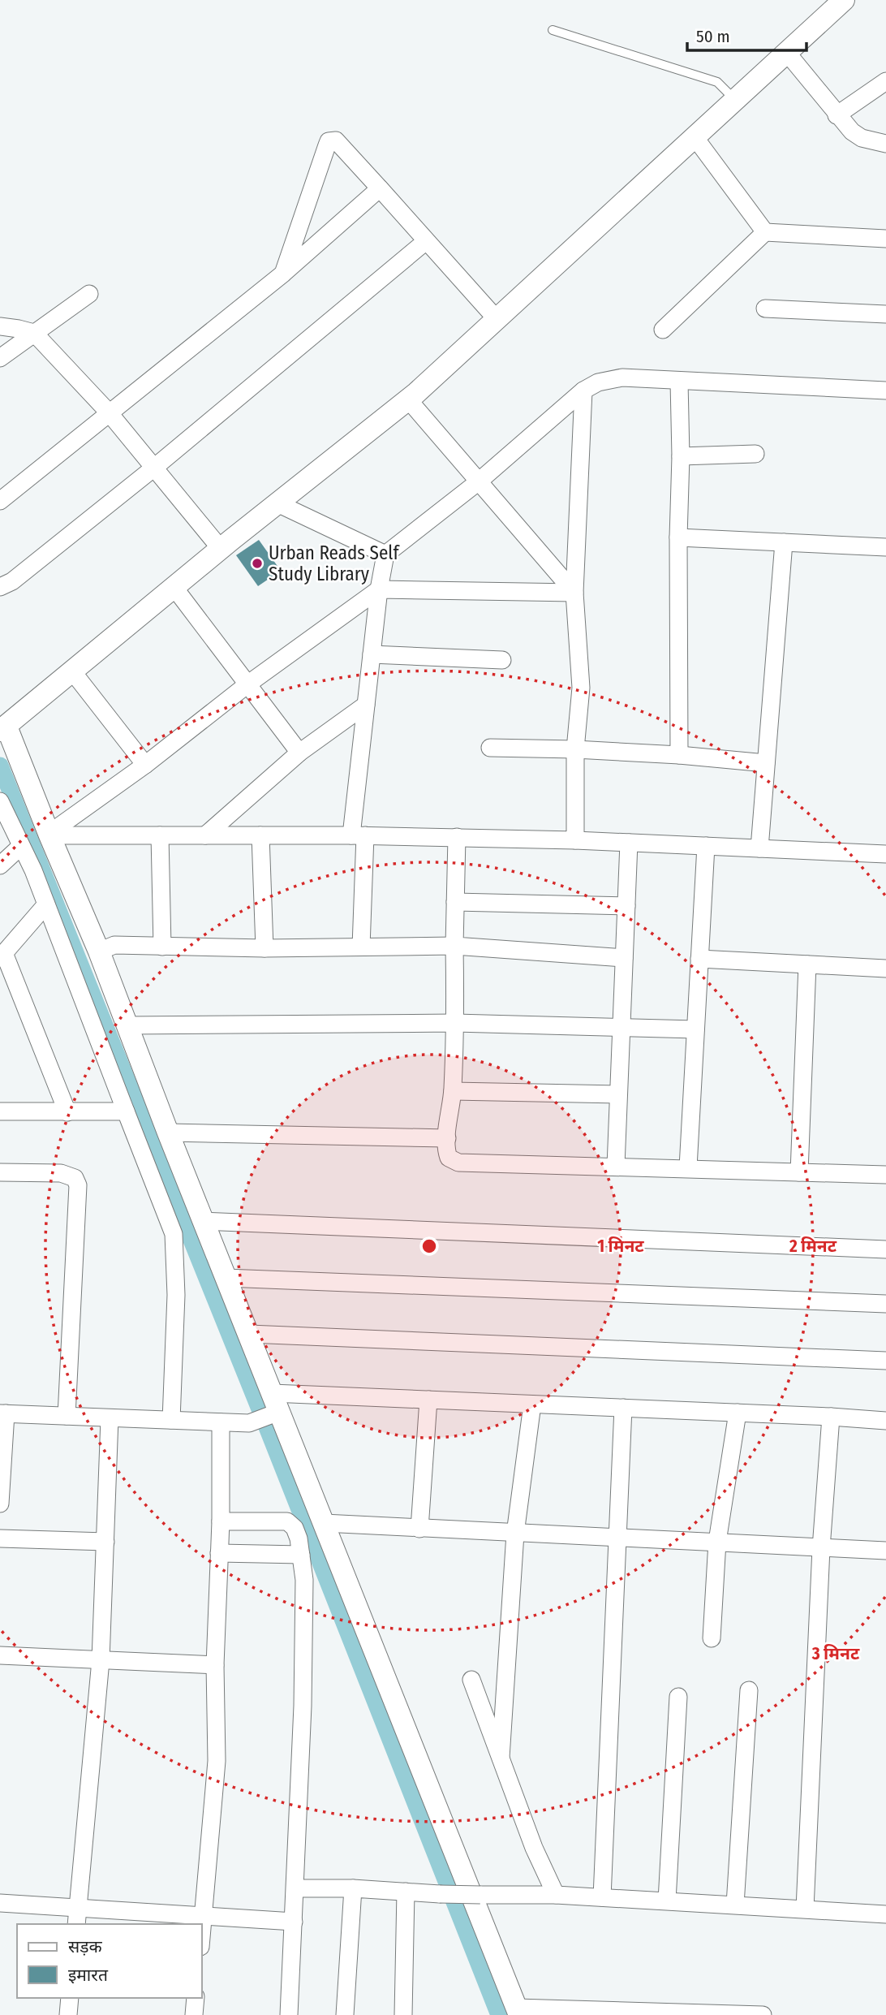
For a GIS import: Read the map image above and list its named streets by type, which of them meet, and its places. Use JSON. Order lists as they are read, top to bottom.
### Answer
{
  "places": ["Urban Reads Self Study Library"],
  "legend": ["सड़क", "इमारत"],
  "scale_bar": "50 m",
  "rings": ["1 मिनट", "2 मिनट", "3 मिनट"]
}
